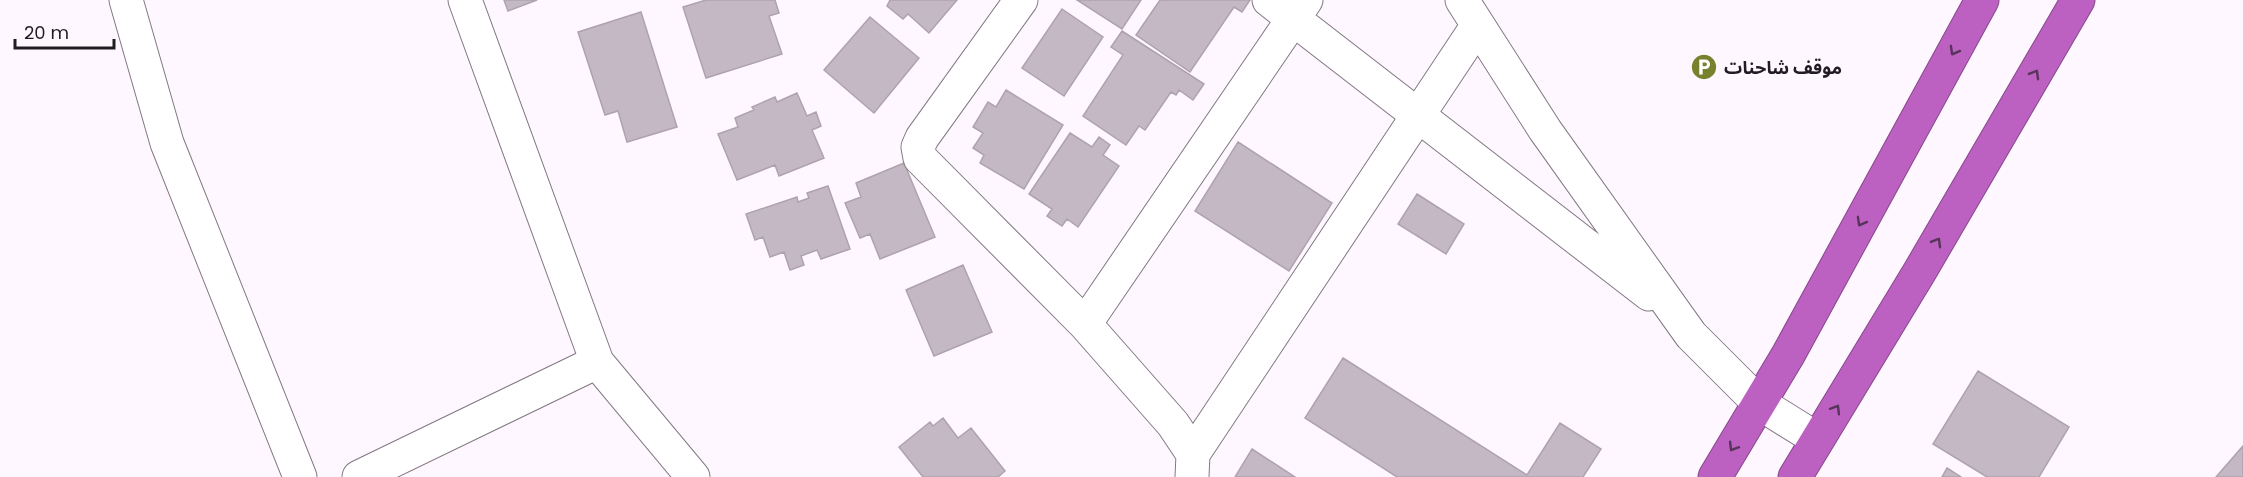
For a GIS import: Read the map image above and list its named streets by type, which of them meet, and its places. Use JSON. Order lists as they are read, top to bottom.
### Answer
{
  "places": {
    "parking": ["موقف شاحنات"]
  },
  "scale_bar": "20 m"
}
